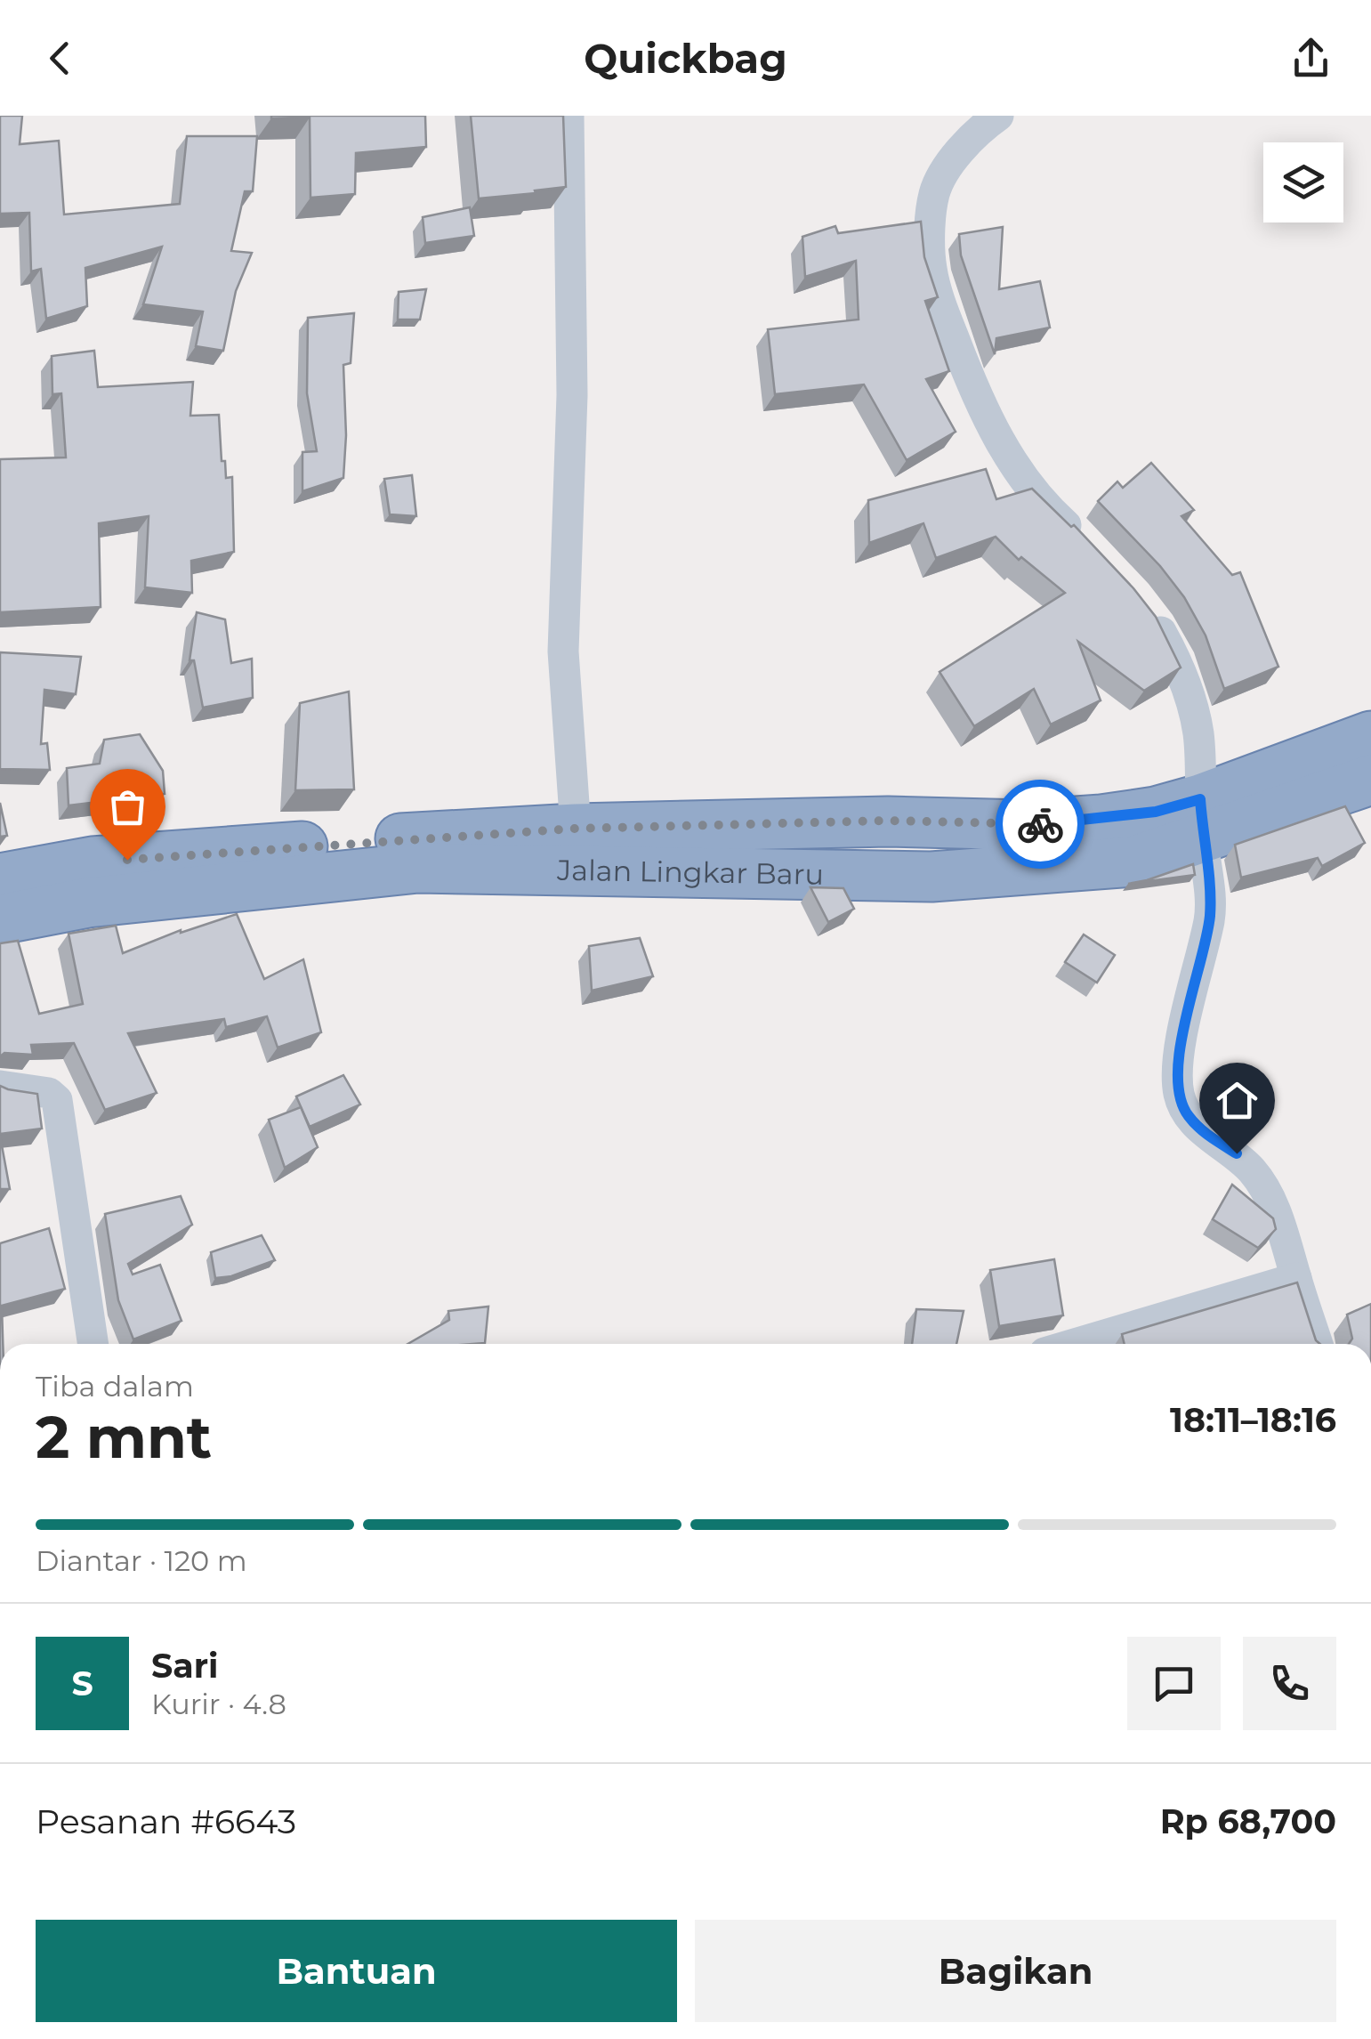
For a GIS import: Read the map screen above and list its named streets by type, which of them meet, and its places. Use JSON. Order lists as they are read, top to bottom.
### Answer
{
  "streets": {
    "highway": ["Jalan Lingkar Baru"]
  },
  "page": {
    "header": "Quickbag",
    "heading": ["2 mnt", "Tiba dalam", "18:11–18:16"],
    "panel": [
      "Sari",
      "Kurir · 4.8",
      "Pesanan #6643",
      "Rp 68,700"
    ],
    "bar": "Diantar · 120 m",
    "round": "S",
    "buttons": ["Bantuan", "Bagikan"]
  }
}
